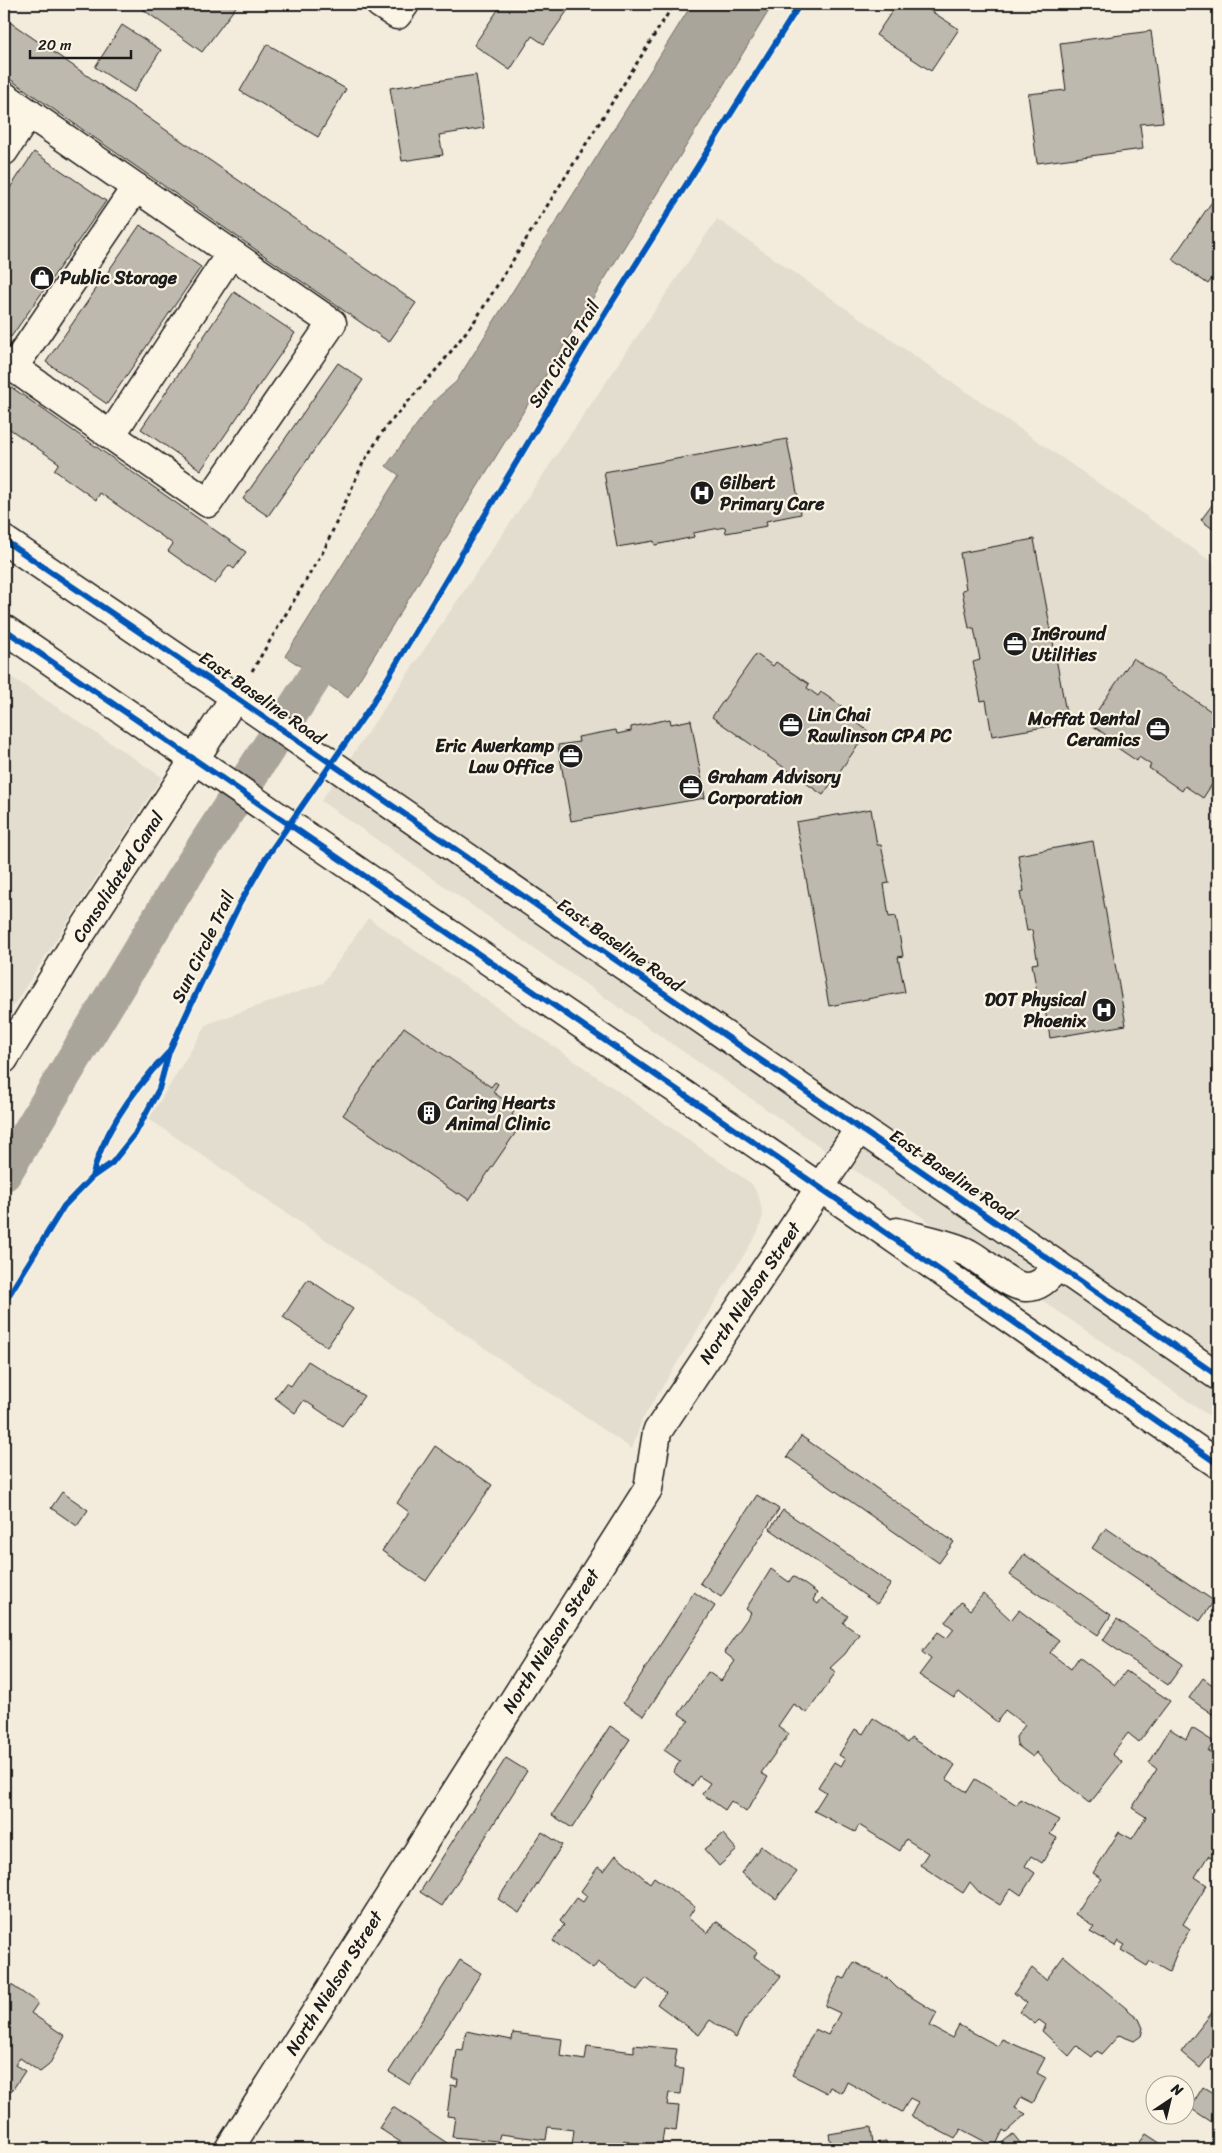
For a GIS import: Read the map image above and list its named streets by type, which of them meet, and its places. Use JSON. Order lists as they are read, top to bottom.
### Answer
{
  "streets": {
    "main road": ["East Baseline Road", "Consolidated Canal", "North Nielson Street"],
    "cycle path": ["Sun Circle Trail"]
  },
  "crossings": [
    ["East Baseline Road", "Consolidated Canal"],
    ["East Baseline Road", "North Nielson Street"]
  ],
  "places": {
    "shop": ["Public Storage"],
    "hospital": ["Gilbert Primary Care", "DOT Physical Phoenix"],
    "office": [
      "InGround Utilities",
      "Lin Chai Rawlinson CPA PC",
      "Moffat Dental Ceramics",
      "Eric Awerkamp Law Office",
      "Graham Advisory Corporation"
    ],
    "building": ["Caring Hearts Animal Clinic"]
  },
  "scale_bar": "20 m",
  "north": "top right"
}
